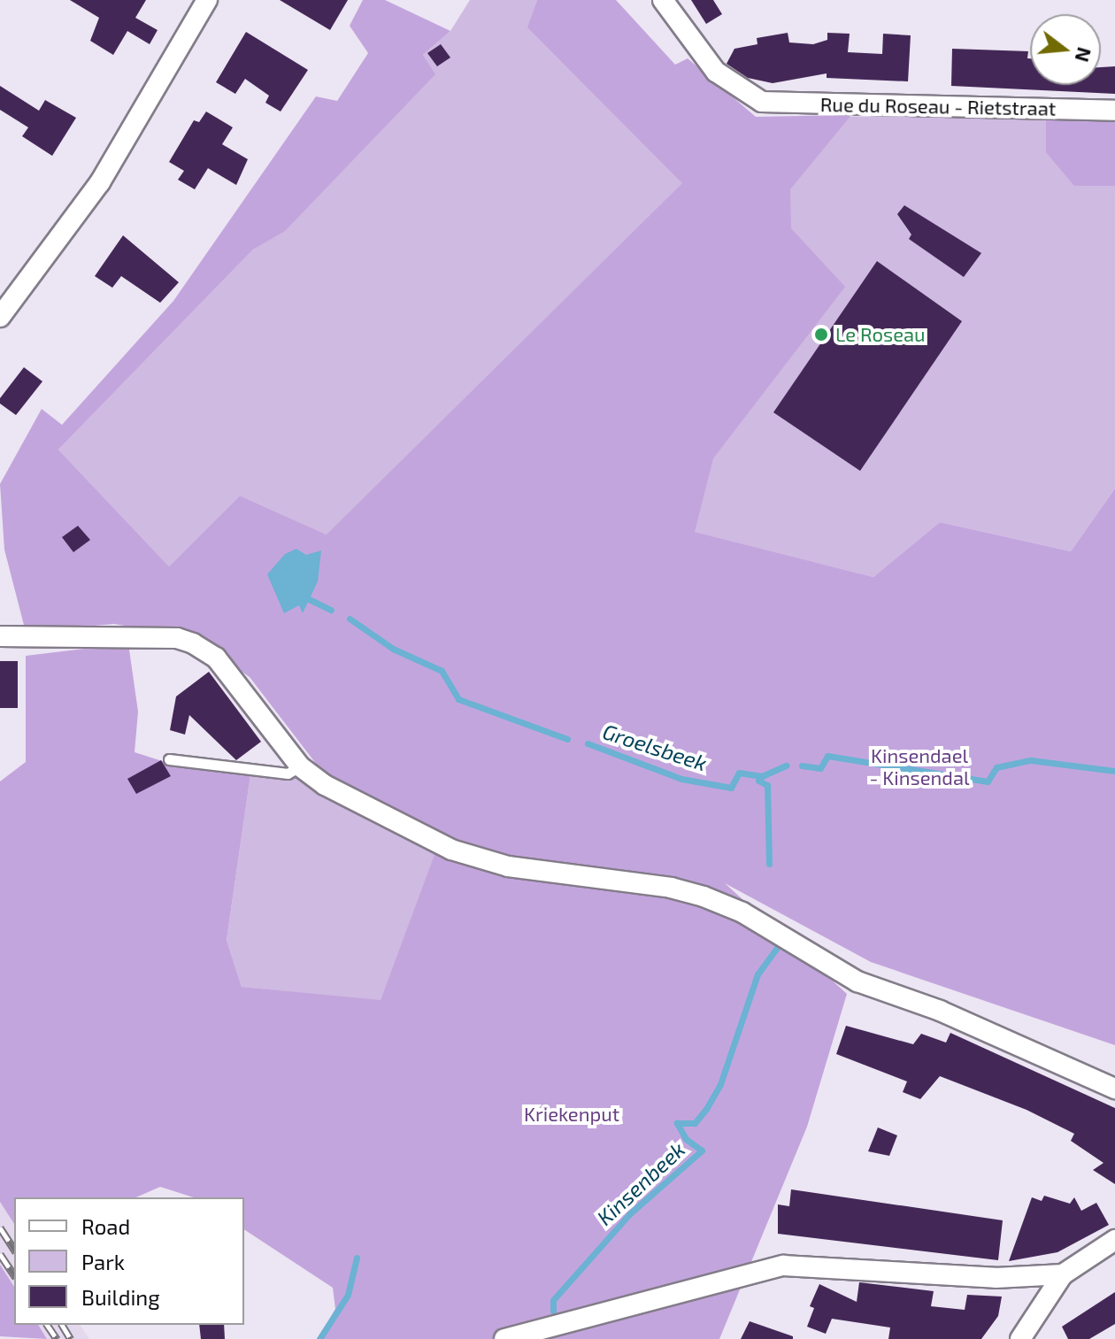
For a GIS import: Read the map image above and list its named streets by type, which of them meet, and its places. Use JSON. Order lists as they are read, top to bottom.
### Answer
{
  "streets": {
    "street": ["Rue du Roseau - Rietstraat"]
  },
  "water": ["Groelsbeek", "Kinsenbeek"],
  "parks": ["Kinsendael - Kinsendal", "Kriekenput"],
  "places": ["Le Roseau"],
  "legend": ["Road", "Park", "Building"],
  "north": "right"
}
